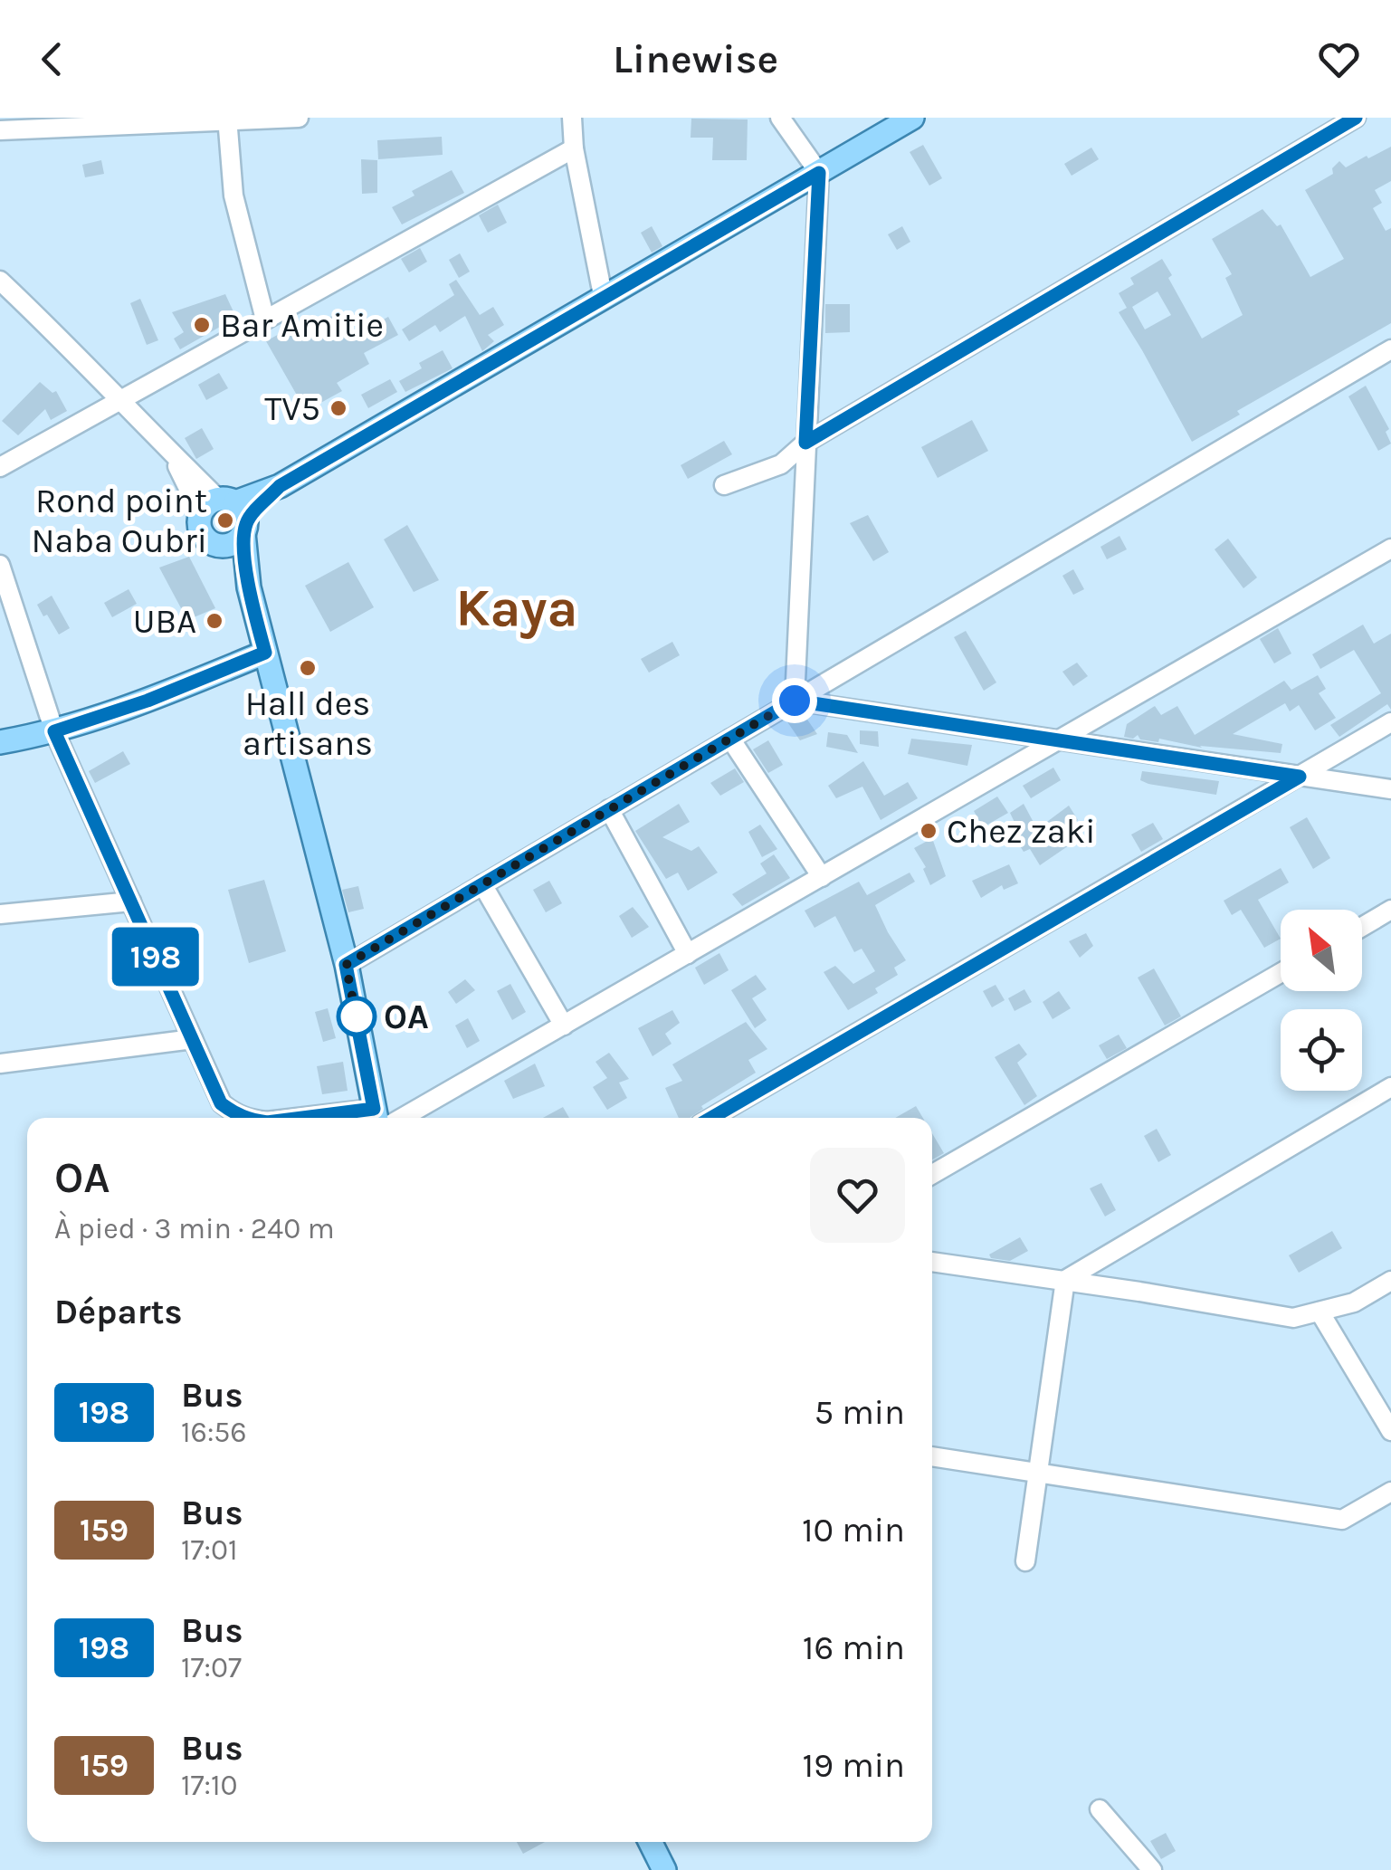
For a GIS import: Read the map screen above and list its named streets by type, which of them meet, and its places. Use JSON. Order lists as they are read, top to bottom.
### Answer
{
  "districts": ["Kaya"],
  "places": [
    "Bar Amitie",
    "TV5",
    "Rond point Naba Oubri",
    "UBA",
    "Hall des artisans",
    "Chez zaki",
    "OA"
  ],
  "lines": ["bus line 198"],
  "north": "top left",
  "page": {
    "header": "Linewise",
    "on_map": "198",
    "heading": [
      ["OA", "À pied · 3 min · 240 m"],
      "Départs"
    ],
    "list": [
      {
        "mark": "198",
        "name": "Bus",
        "note": "16:56",
        "value": "5 min"
      },
      {
        "mark": "159",
        "name": "Bus",
        "note": "17:01",
        "value": "10 min"
      },
      {
        "mark": "198",
        "name": "Bus",
        "note": "17:07",
        "value": "16 min"
      },
      {
        "mark": "159",
        "name": "Bus",
        "note": "17:10",
        "value": "19 min"
      }
    ]
  }
}
